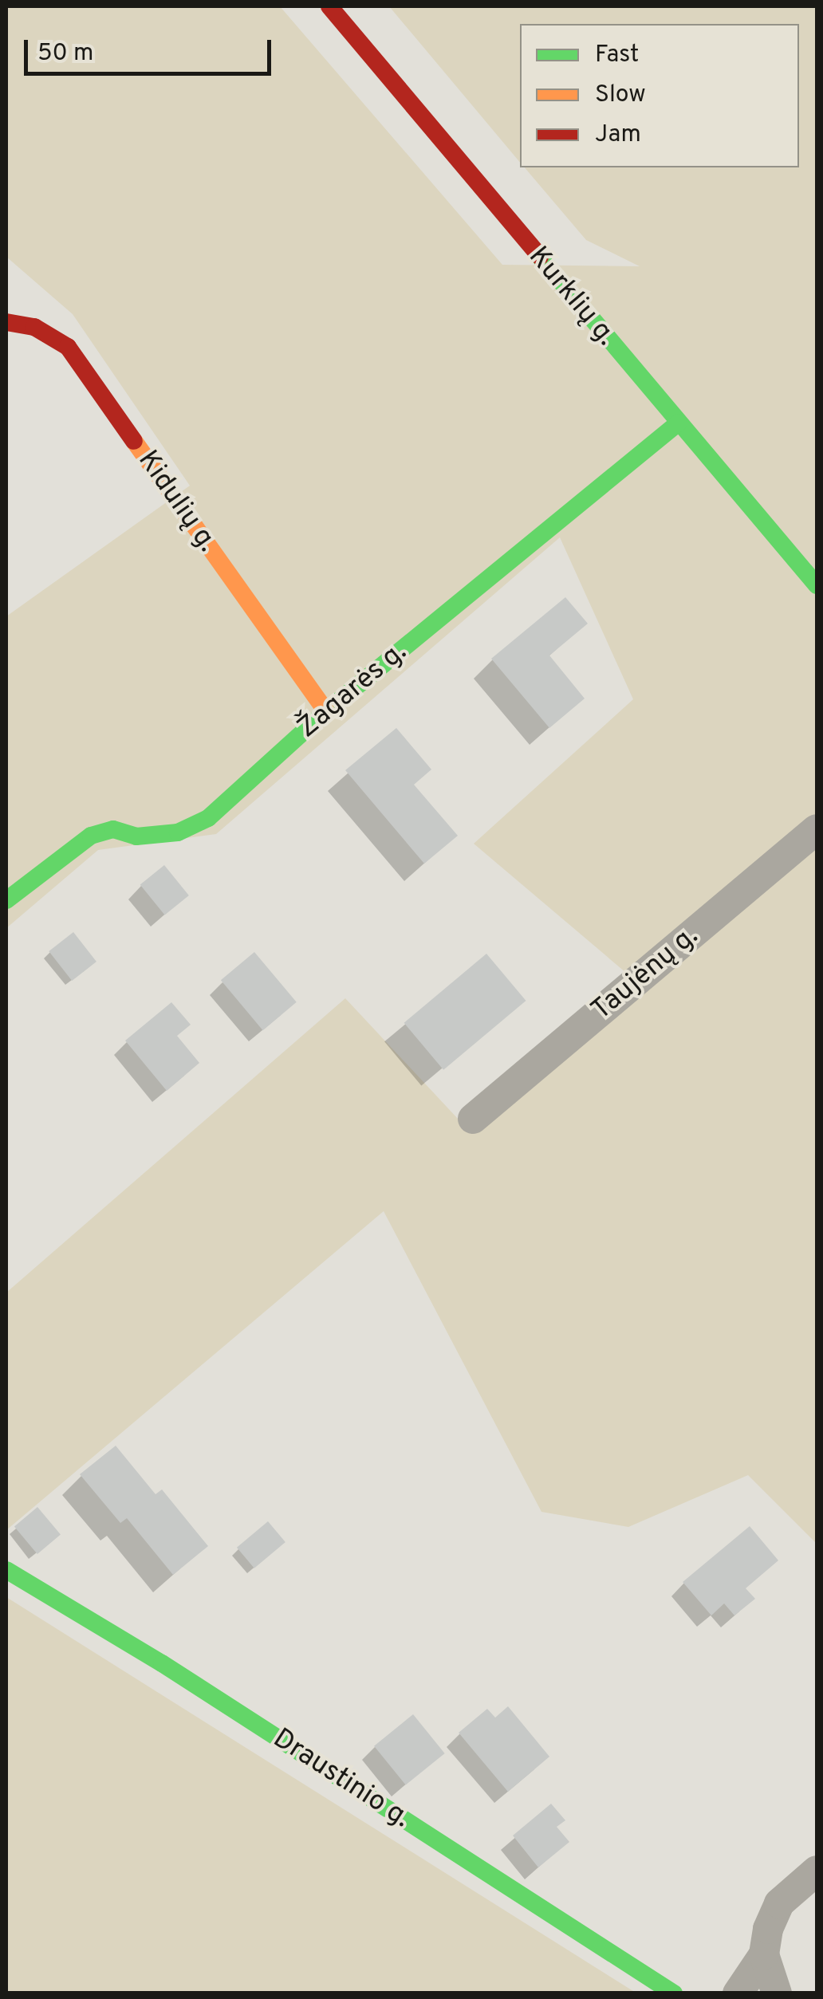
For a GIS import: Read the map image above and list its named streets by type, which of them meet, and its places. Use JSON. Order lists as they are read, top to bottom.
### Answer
{
  "streets": {
    "street": [
      "Kurklių g.",
      "Kidulių g.",
      "Žagarės g.",
      "Taujėnų g.",
      "Draustinio g."
    ]
  },
  "crossings": [
    ["Kurklių g.", "Žagarės g."],
    ["Kidulių g.", "Žagarės g."]
  ],
  "legend": ["Fast", "Slow", "Jam"],
  "scale_bar": "50 m"
}
